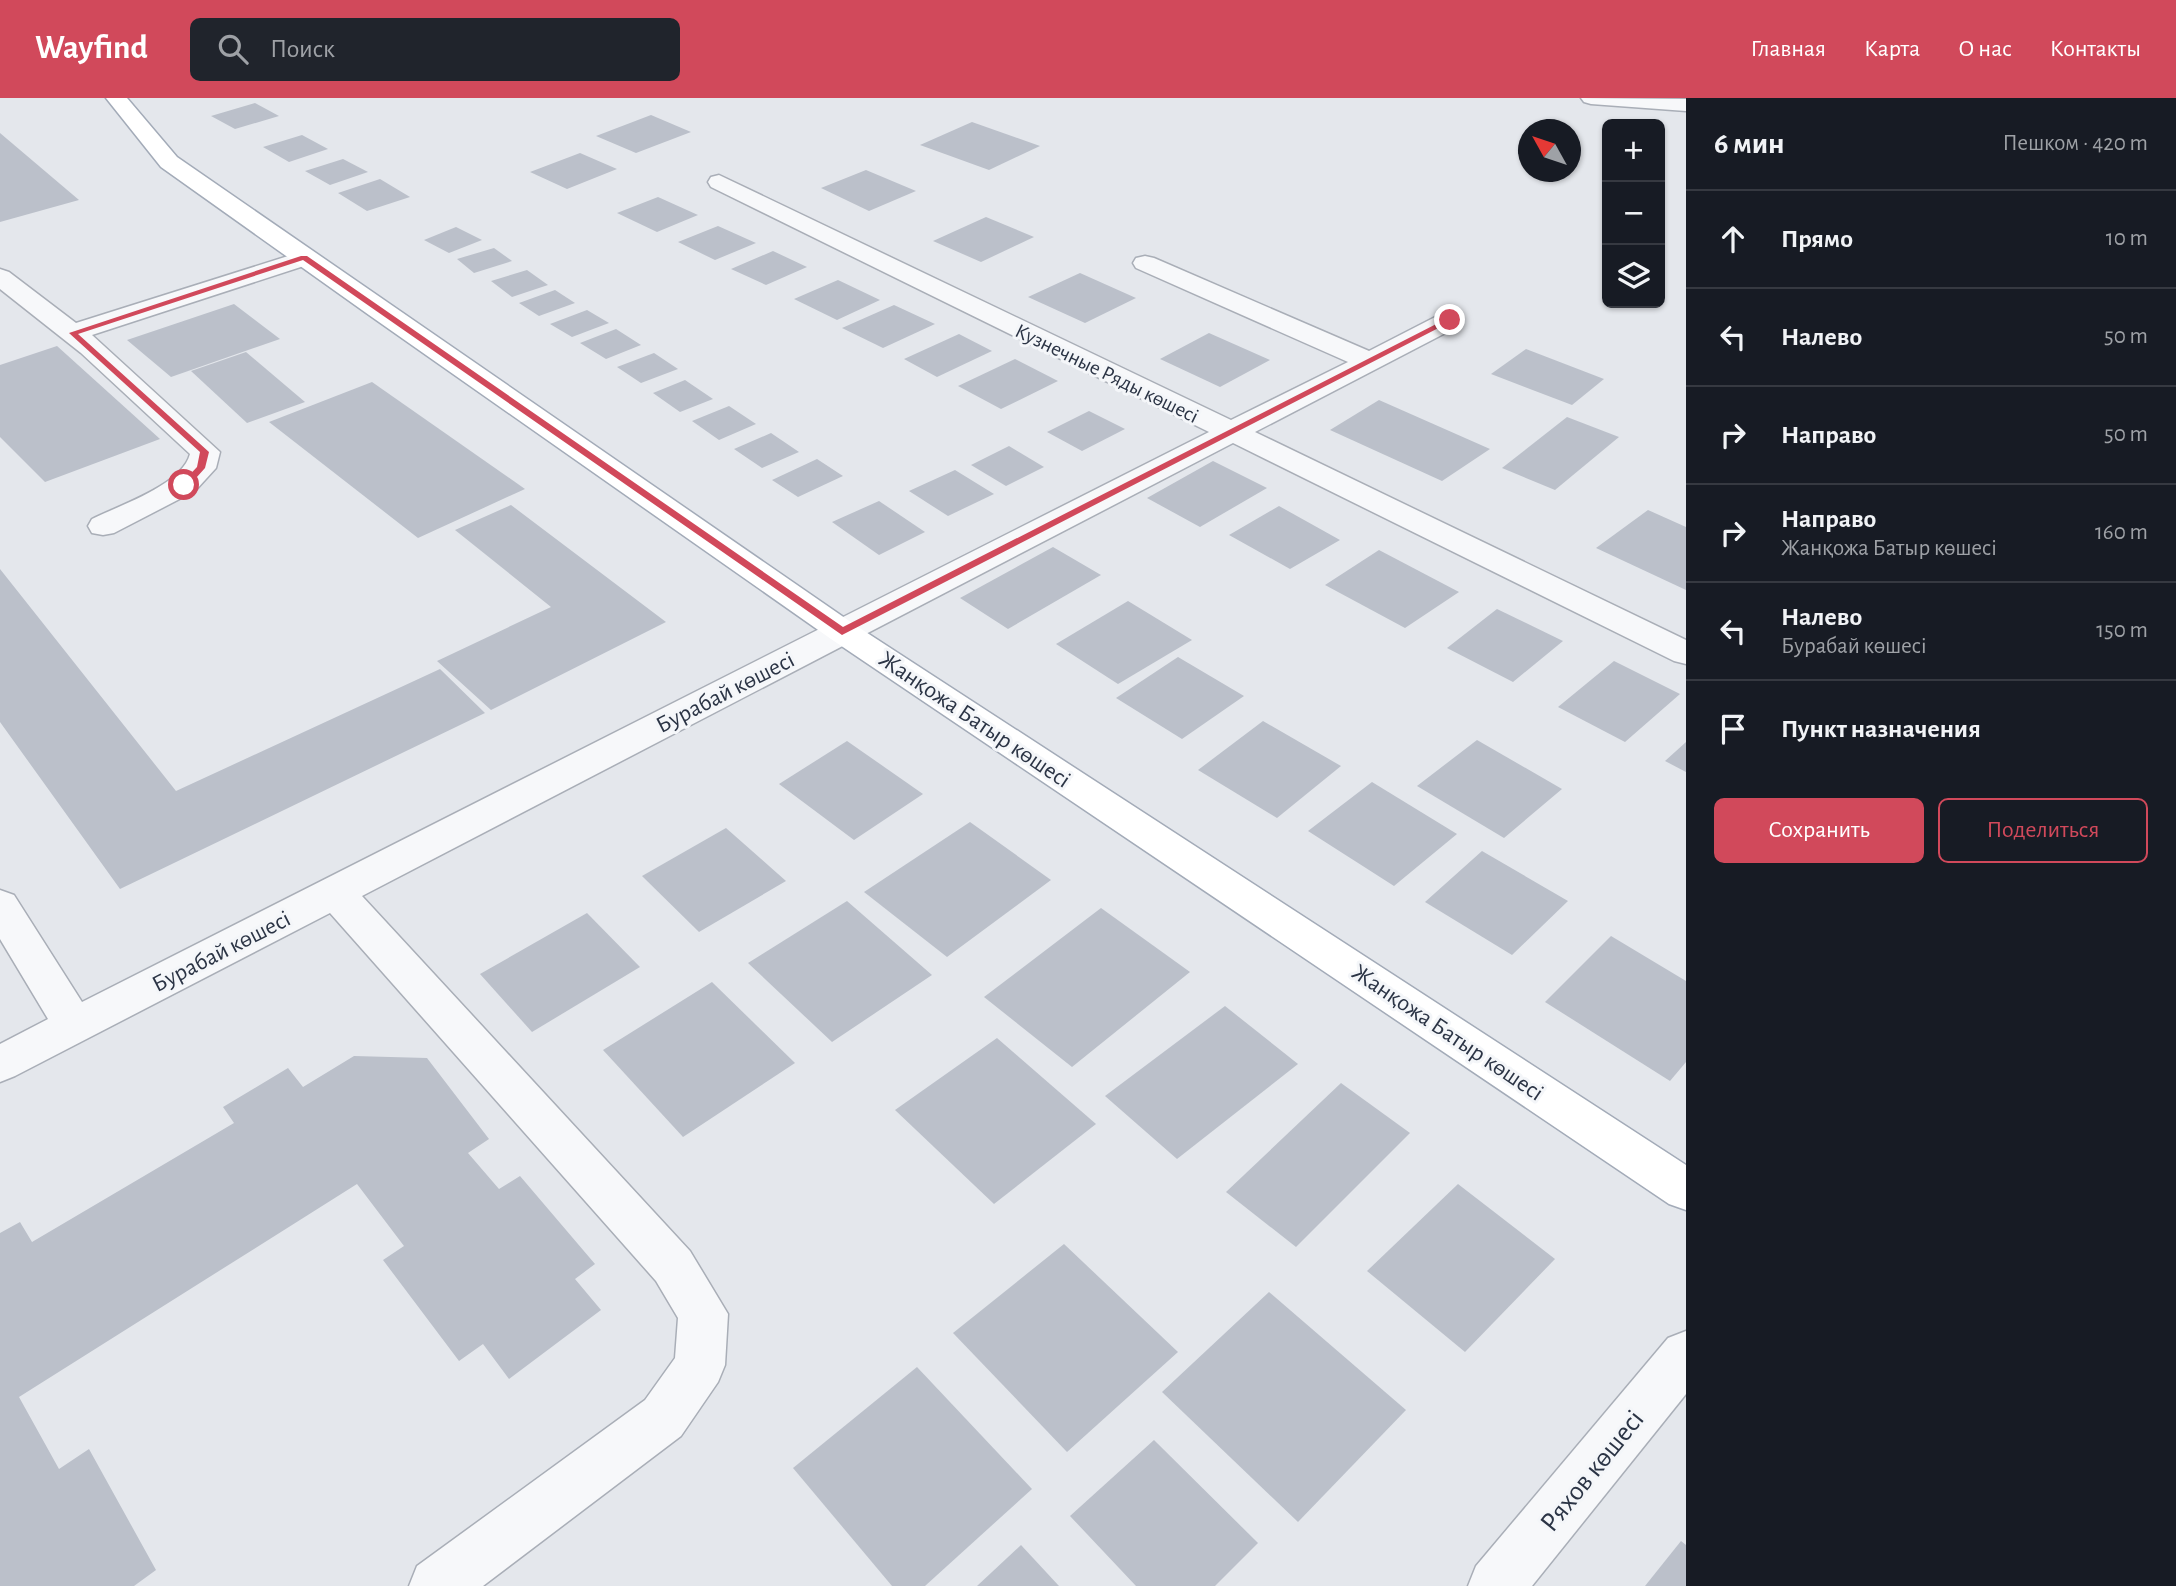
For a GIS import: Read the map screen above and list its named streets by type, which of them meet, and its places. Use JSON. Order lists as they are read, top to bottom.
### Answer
{
  "streets": {
    "main road": ["Жанқожа Батыр көшесі"],
    "street": ["Кузнечные Ряды көшесі", "Бурабай көшесі", "Ряхов көшесі"]
  },
  "crossings": [
    ["Кузнечные Ряды көшесі", "Бурабай көшесі"],
    ["Бурабай көшесі", "Жанқожа Батыр көшесі"]
  ],
  "north": "top left",
  "page": {
    "header": "Wayfind",
    "search": "Поиск",
    "nav": [
      "Главная",
      "Карта",
      "О нас",
      "Контакты"
    ],
    "heading": ["6 мин", "Пешком · 420 m"],
    "map_buttons": ["+", "−"],
    "list": [
      ["Прямо", "10 m"],
      ["Налево", "50 m"],
      ["Направо", "50 m"],
      ["Направо", "Жанқожа Батыр көшесі", "160 m"],
      ["Налево", "Бурабай көшесі", "150 m"],
      "Пункт назначения"
    ],
    "buttons": ["Сохранить", "Поделиться"]
  }
}
